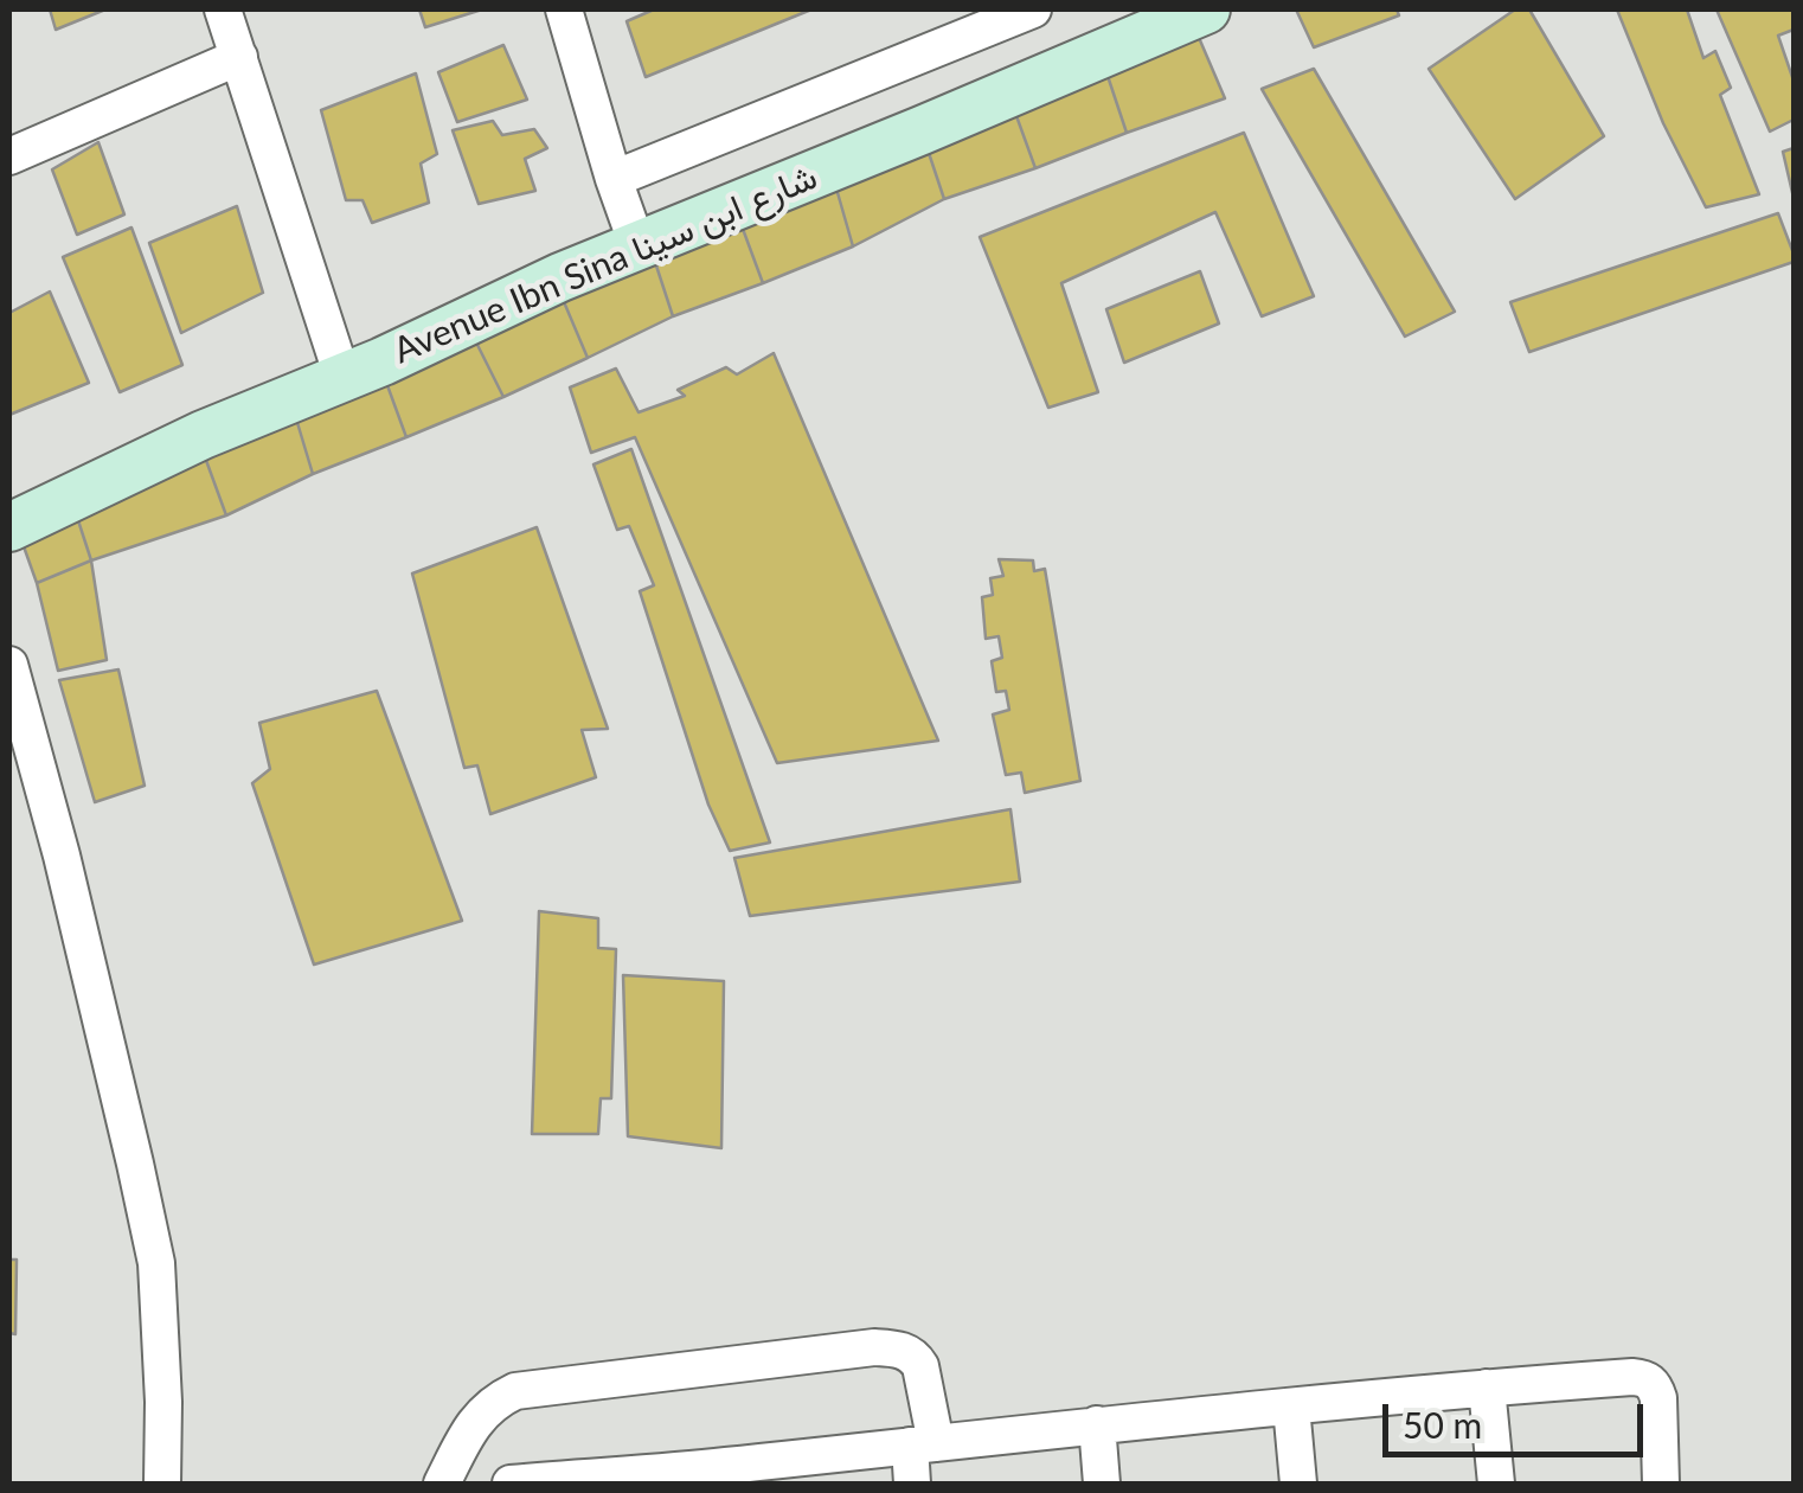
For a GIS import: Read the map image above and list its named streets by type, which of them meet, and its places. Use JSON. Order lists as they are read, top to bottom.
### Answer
{
  "streets": {
    "street": ["Avenue Ibn Sina شارع ابن سينا"]
  },
  "scale_bar": "50 m"
}
